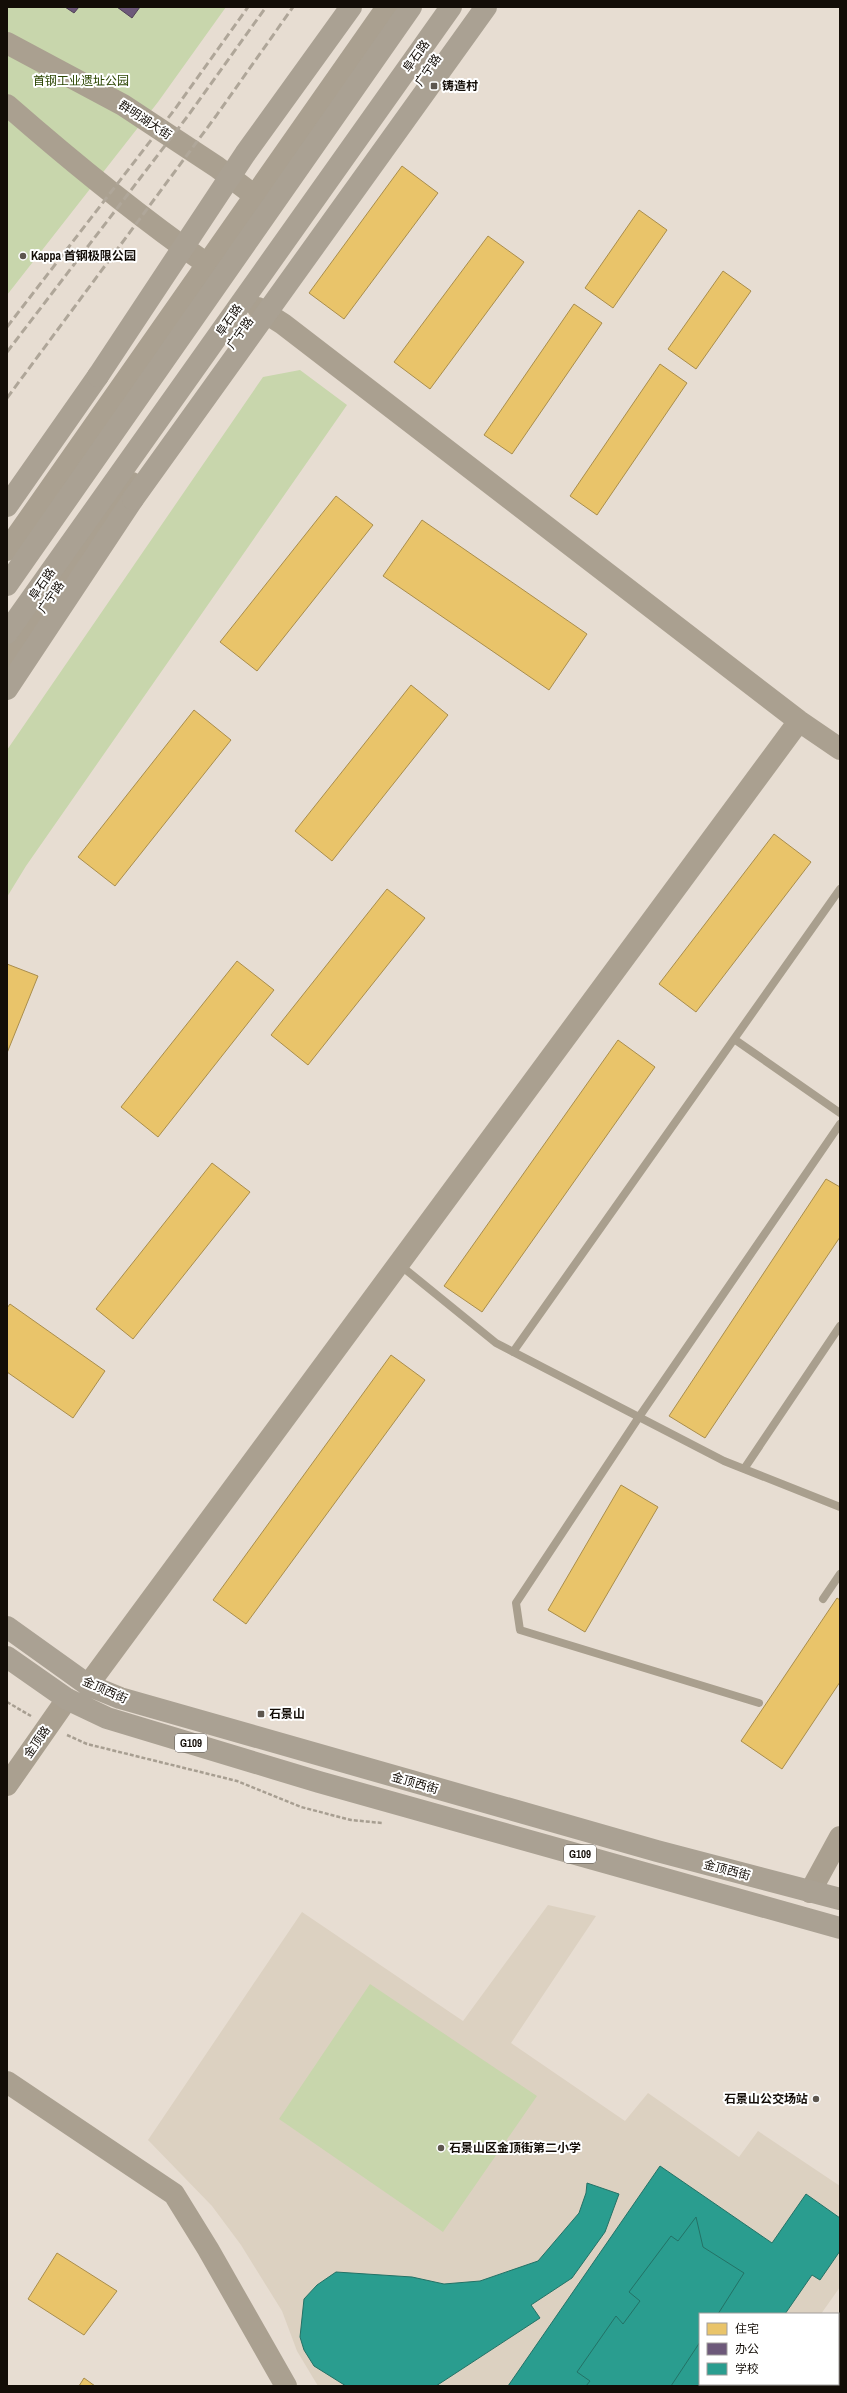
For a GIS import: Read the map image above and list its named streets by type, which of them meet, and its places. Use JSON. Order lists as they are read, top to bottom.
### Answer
{
  "streets": {
    "highway": ["阜石路", "金顶西街", "G109"],
    "street": ["广宁路", "群明湖大街", "金顶路"]
  },
  "crossings": [
    ["金顶西街", "金顶路"]
  ],
  "parks": ["首钢工业遗址公园"],
  "places": {
    "transit": ["铸造村", "石景山"],
    "other": ["Kappa 首钢极限公园", "石景山公交场站", "石景山区金顶街第二小学"]
  },
  "legend": ["住宅", "办公", "学校"]
}
